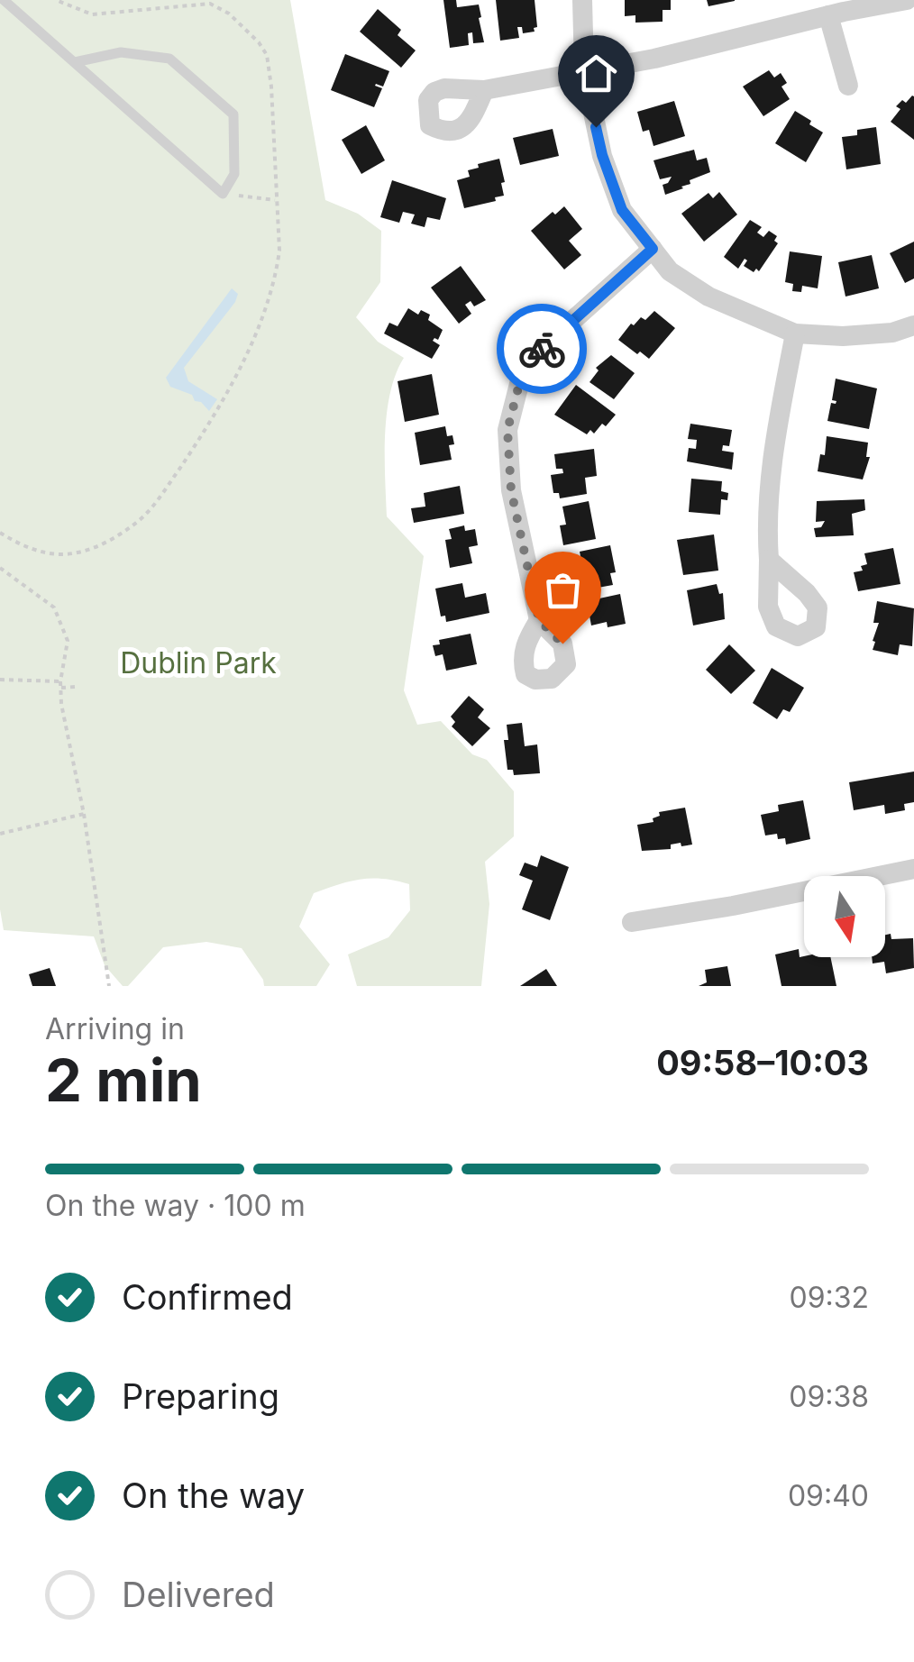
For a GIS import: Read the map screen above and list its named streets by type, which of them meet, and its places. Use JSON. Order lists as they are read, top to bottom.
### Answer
{
  "parks": ["Dublin Park"],
  "north": "bottom",
  "page": {
    "heading": ["2 min", "Arriving in", "09:58–10:03"],
    "bar": "On the way · 100 m",
    "list": [
      ["Confirmed", "09:32"],
      ["Preparing", "09:38"],
      ["On the way", "09:40"],
      "Delivered"
    ]
  }
}
